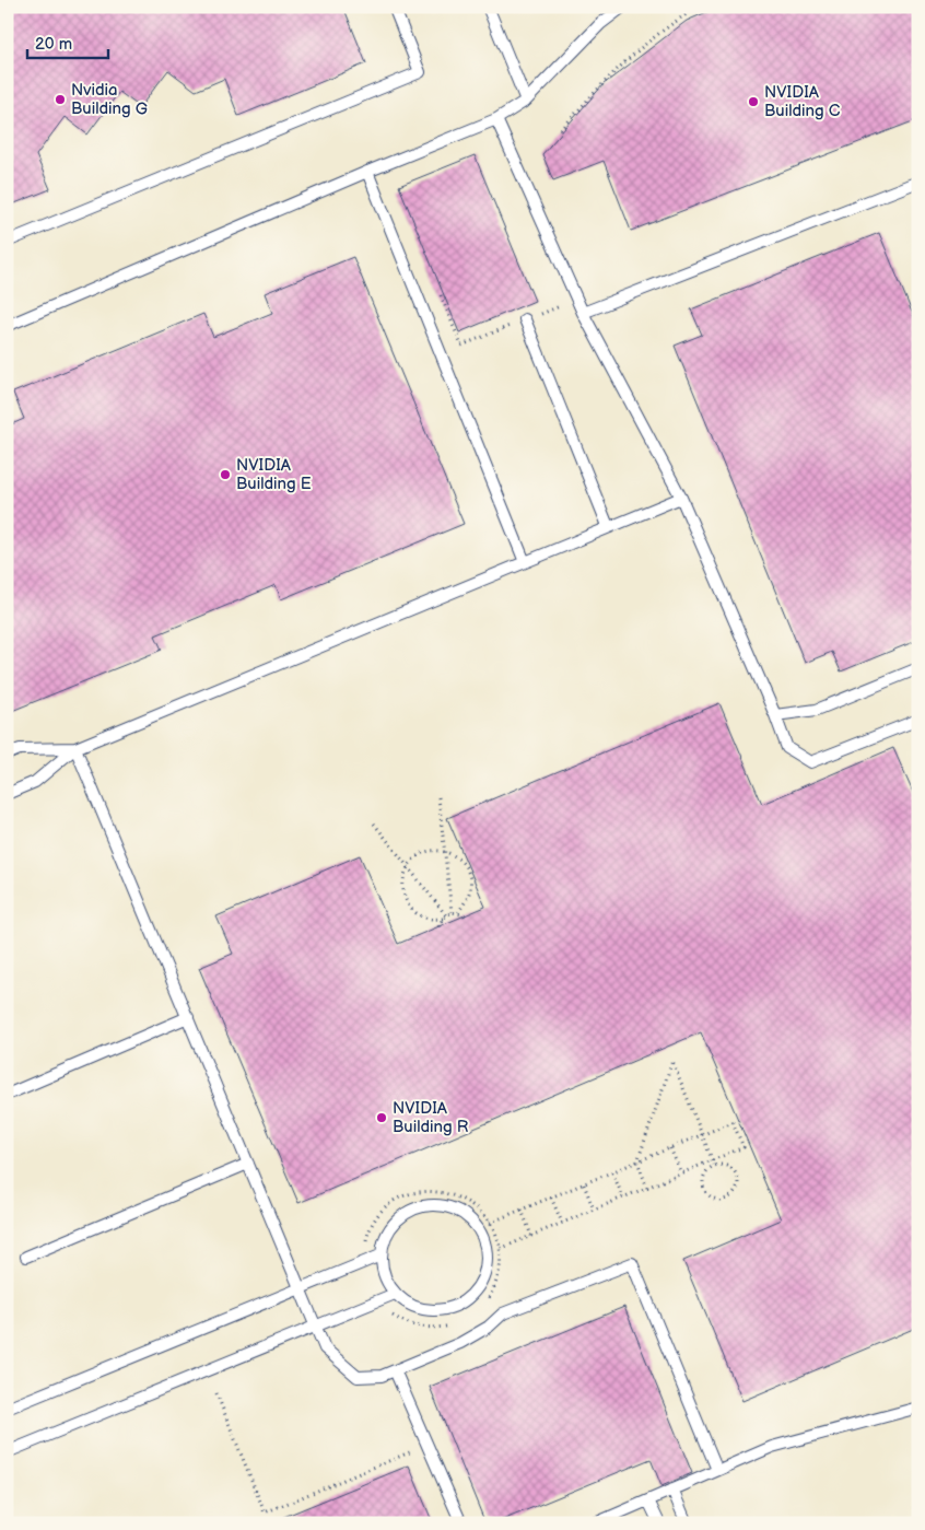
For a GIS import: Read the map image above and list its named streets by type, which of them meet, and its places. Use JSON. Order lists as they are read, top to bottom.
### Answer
{
  "places": [
    "Nvidia Building G",
    "NVIDIA Building C",
    "NVIDIA Building E",
    "NVIDIA Building R"
  ],
  "scale_bar": "20 m"
}
